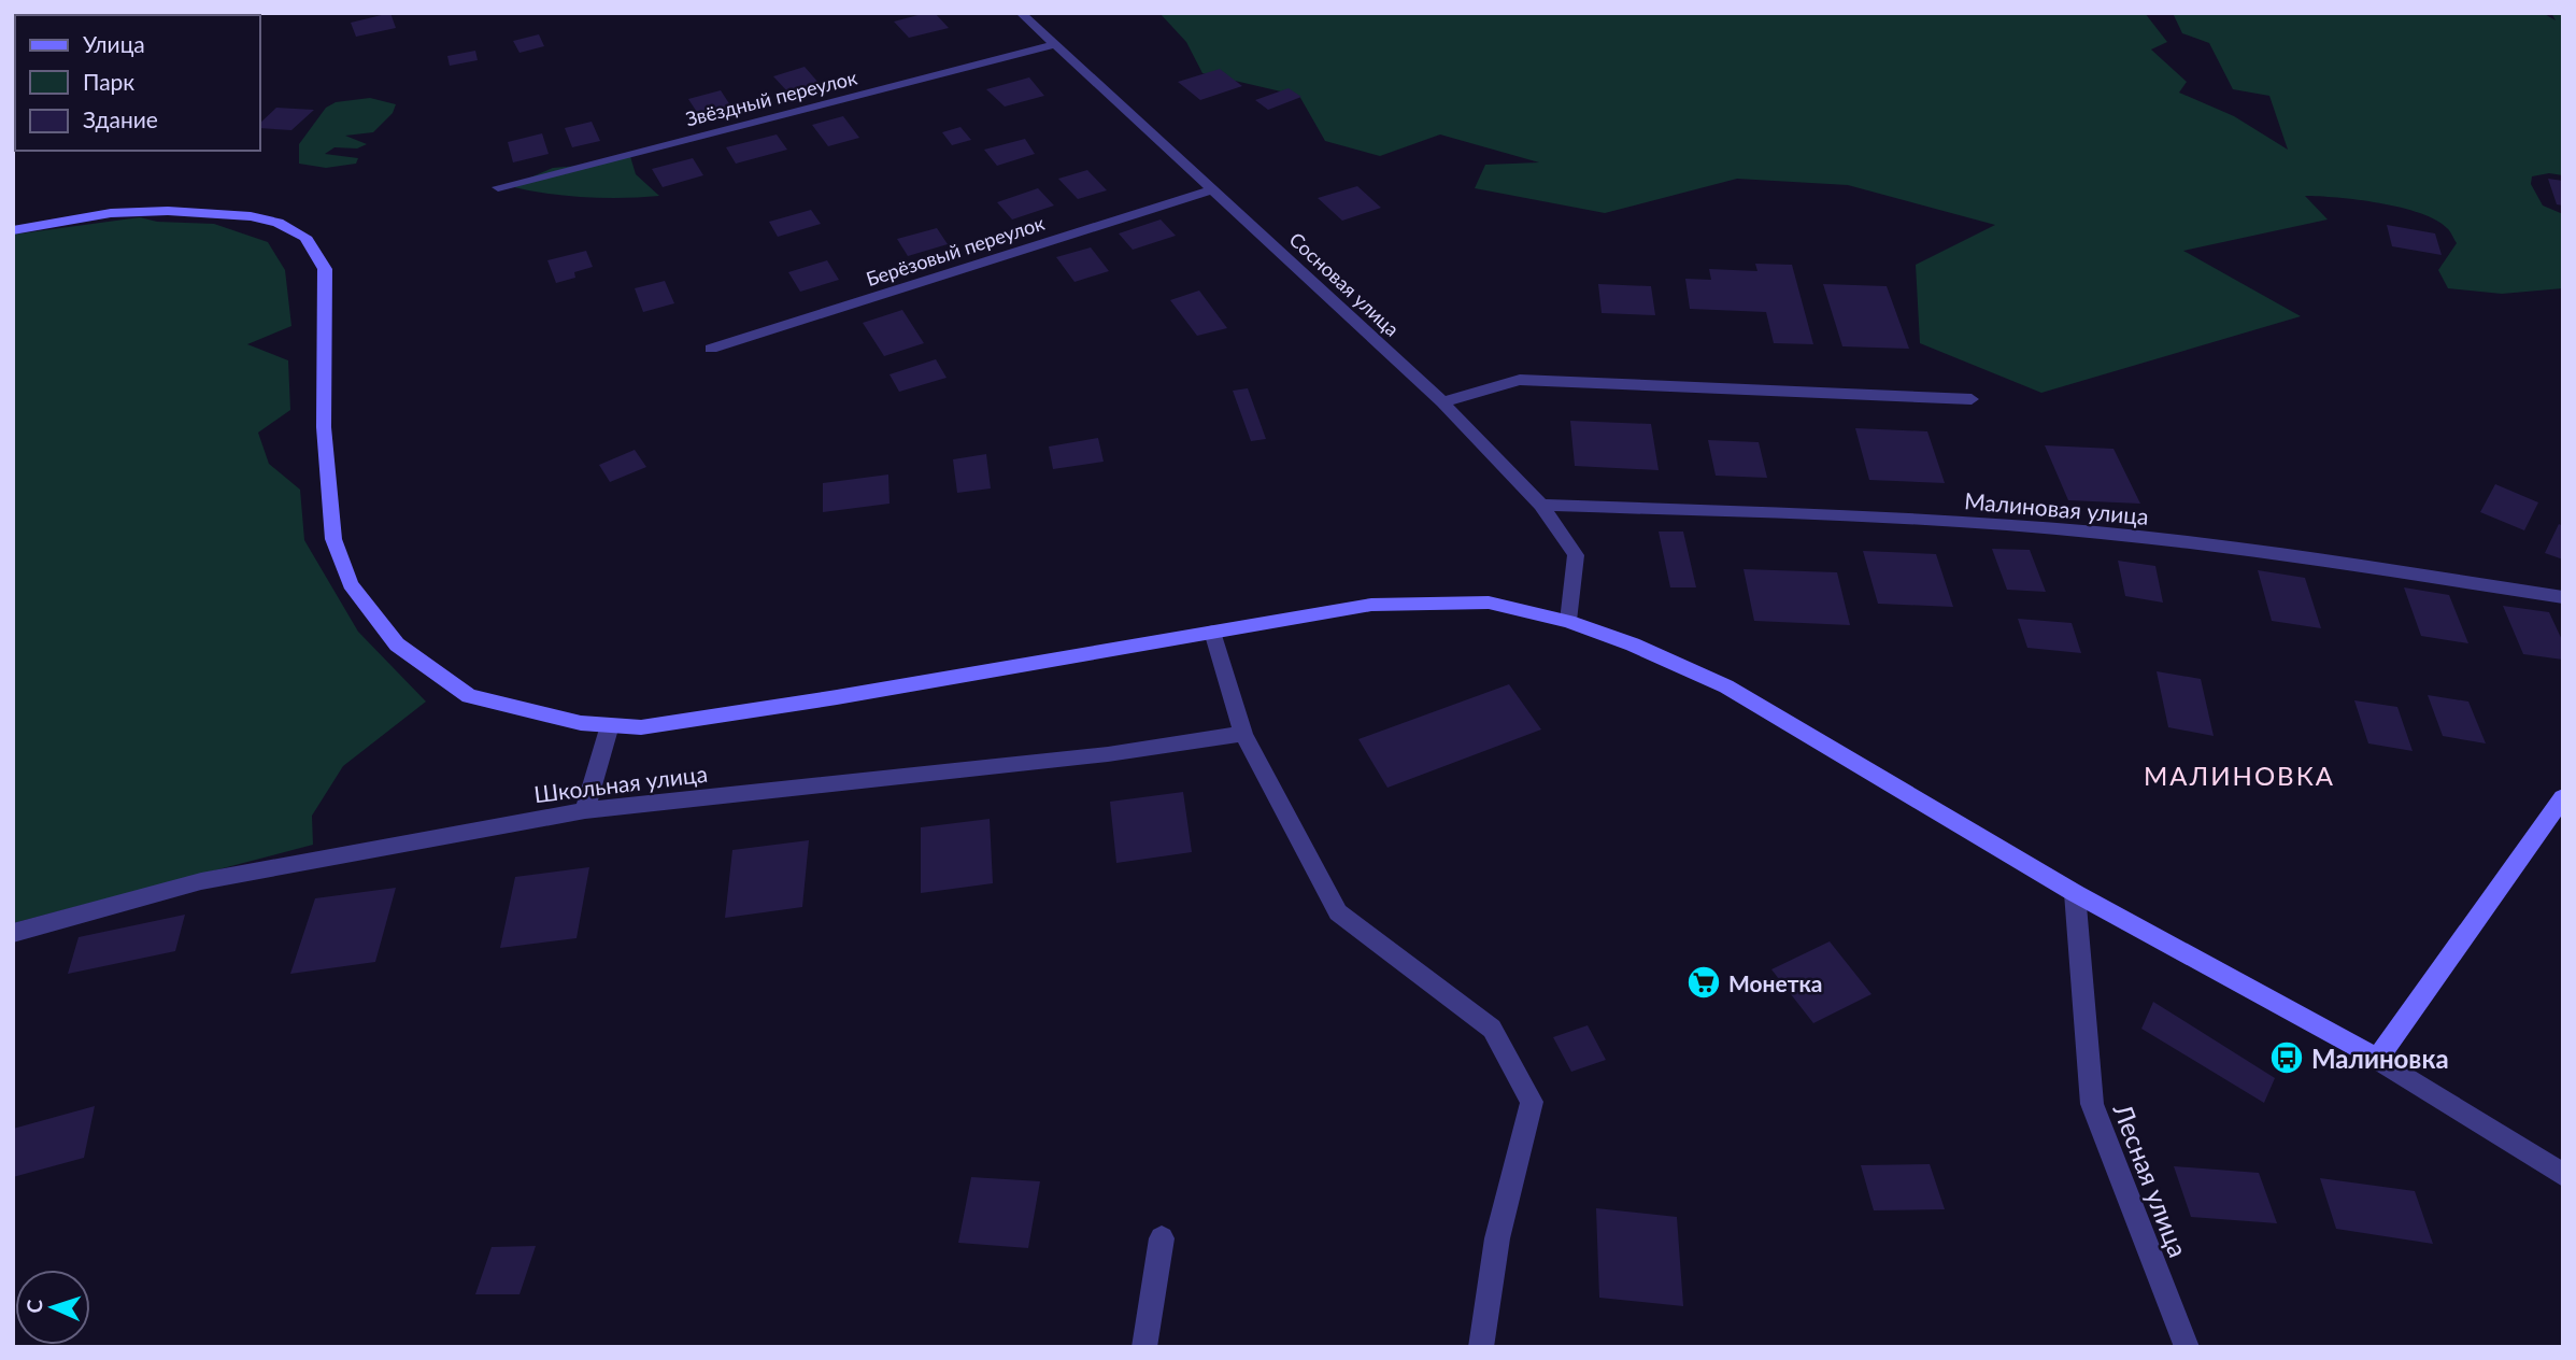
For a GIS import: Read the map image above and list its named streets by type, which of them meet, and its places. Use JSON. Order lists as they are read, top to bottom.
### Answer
{
  "streets": {
    "street": [
      "Звёздный переулок",
      "Берёзовый переулок",
      "Сосновая улица",
      "Малиновая улица",
      "Школьная улица",
      "Лесная улица"
    ]
  },
  "crossings": [
    ["Звёздный переулок", "Сосновая улица"],
    ["Берёзовый переулок", "Сосновая улица"],
    ["Сосновая улица", "Малиновая улица"]
  ],
  "districts": ["МАЛИНОВКА"],
  "places": {
    "supermarket": ["Монетка"],
    "bus stop": ["Малиновка"]
  },
  "legend": ["Улица", "Парк", "Здание"],
  "north": "left"
}
